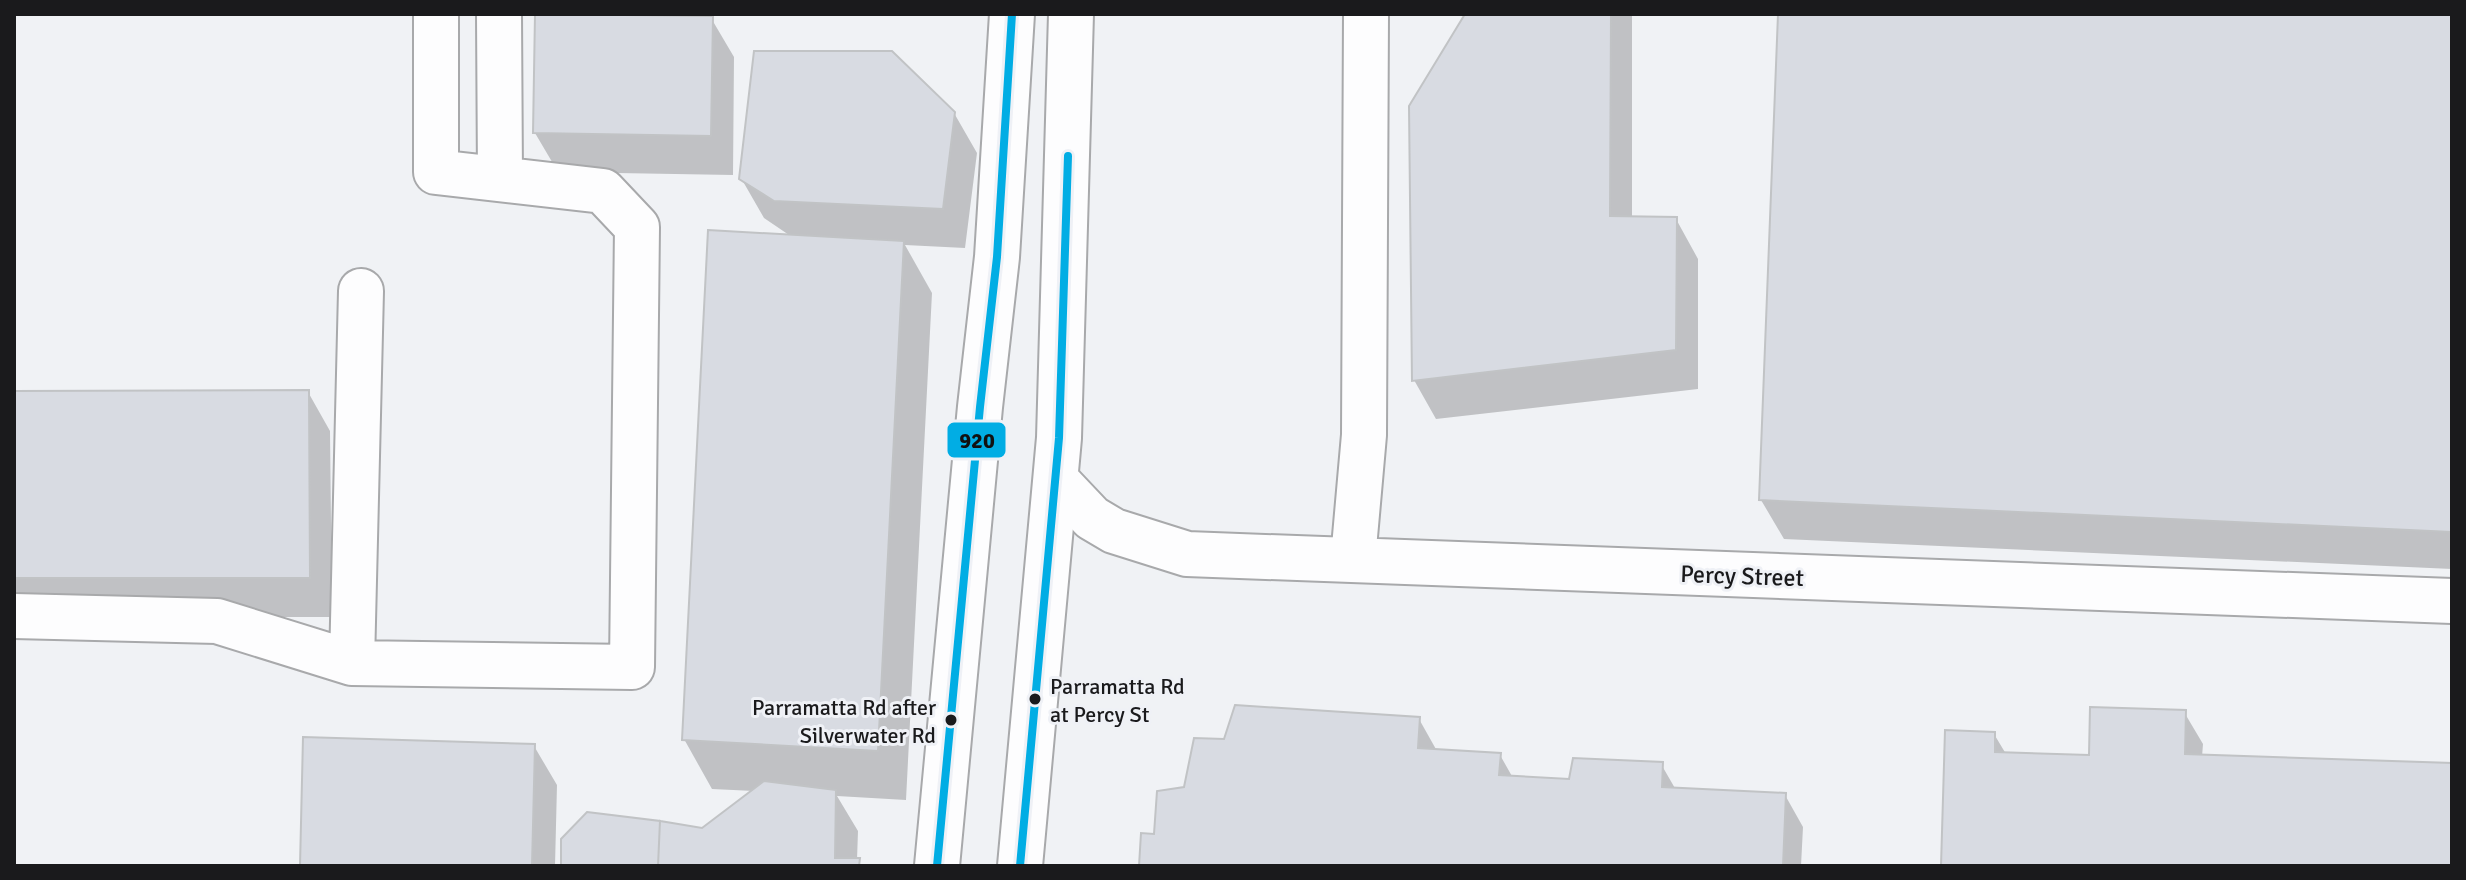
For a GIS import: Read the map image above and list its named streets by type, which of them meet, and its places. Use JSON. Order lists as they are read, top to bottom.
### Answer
{
  "streets": {
    "main road": ["Percy Street"]
  },
  "places": ["Parramatta Rd at Percy St", "Parramatta Rd after Silverwater Rd"],
  "lines": ["transit line 920"]
}
